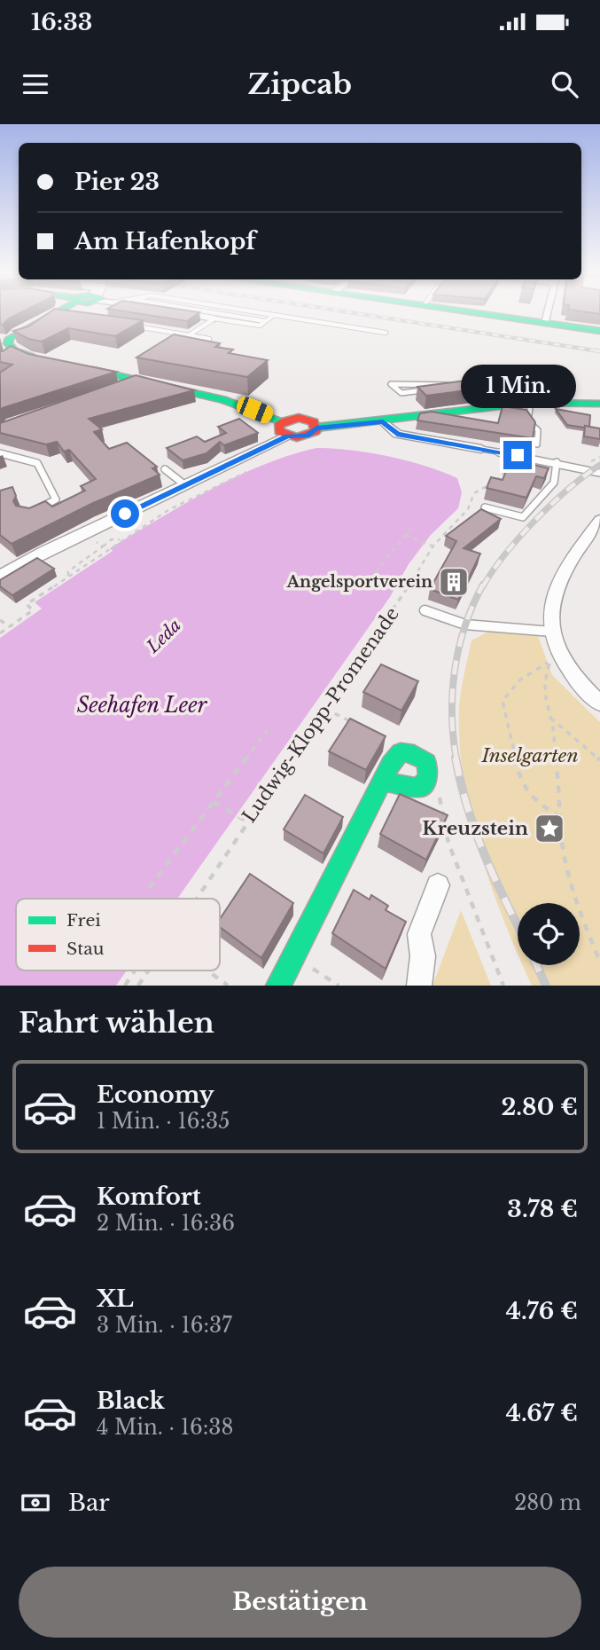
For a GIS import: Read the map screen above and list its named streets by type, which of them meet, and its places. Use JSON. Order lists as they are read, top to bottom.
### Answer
{
  "streets": {
    "path": ["Ludwig-Klopp-Promenade"]
  },
  "water": ["Leda", "Seehafen Leer"],
  "parks": ["Inselgarten"],
  "places": {
    "building": ["Angelsportverein"],
    "place": ["Kreuzstein"]
  },
  "legend": ["Frei", "Stau"],
  "page": {
    "status": "16:33",
    "header": "Zipcab",
    "banner": ["Pier 23", "Am Hafenkopf"],
    "bubble": "1 Min.",
    "heading": "Fahrt wählen",
    "list": [
      {
        "name": "Economy",
        "note": "1 Min. · 16:35",
        "value": "2.80 €"
      },
      {
        "name": "Komfort",
        "note": "2 Min. · 16:36",
        "value": "3.78 €"
      },
      {
        "name": "XL",
        "note": "3 Min. · 16:37",
        "value": "4.76 €"
      },
      {
        "name": "Black",
        "note": "4 Min. · 16:38",
        "value": "4.67 €"
      }
    ],
    "pay": ["Bar", "280 m"],
    "buttons": "Bestätigen"
  }
}
